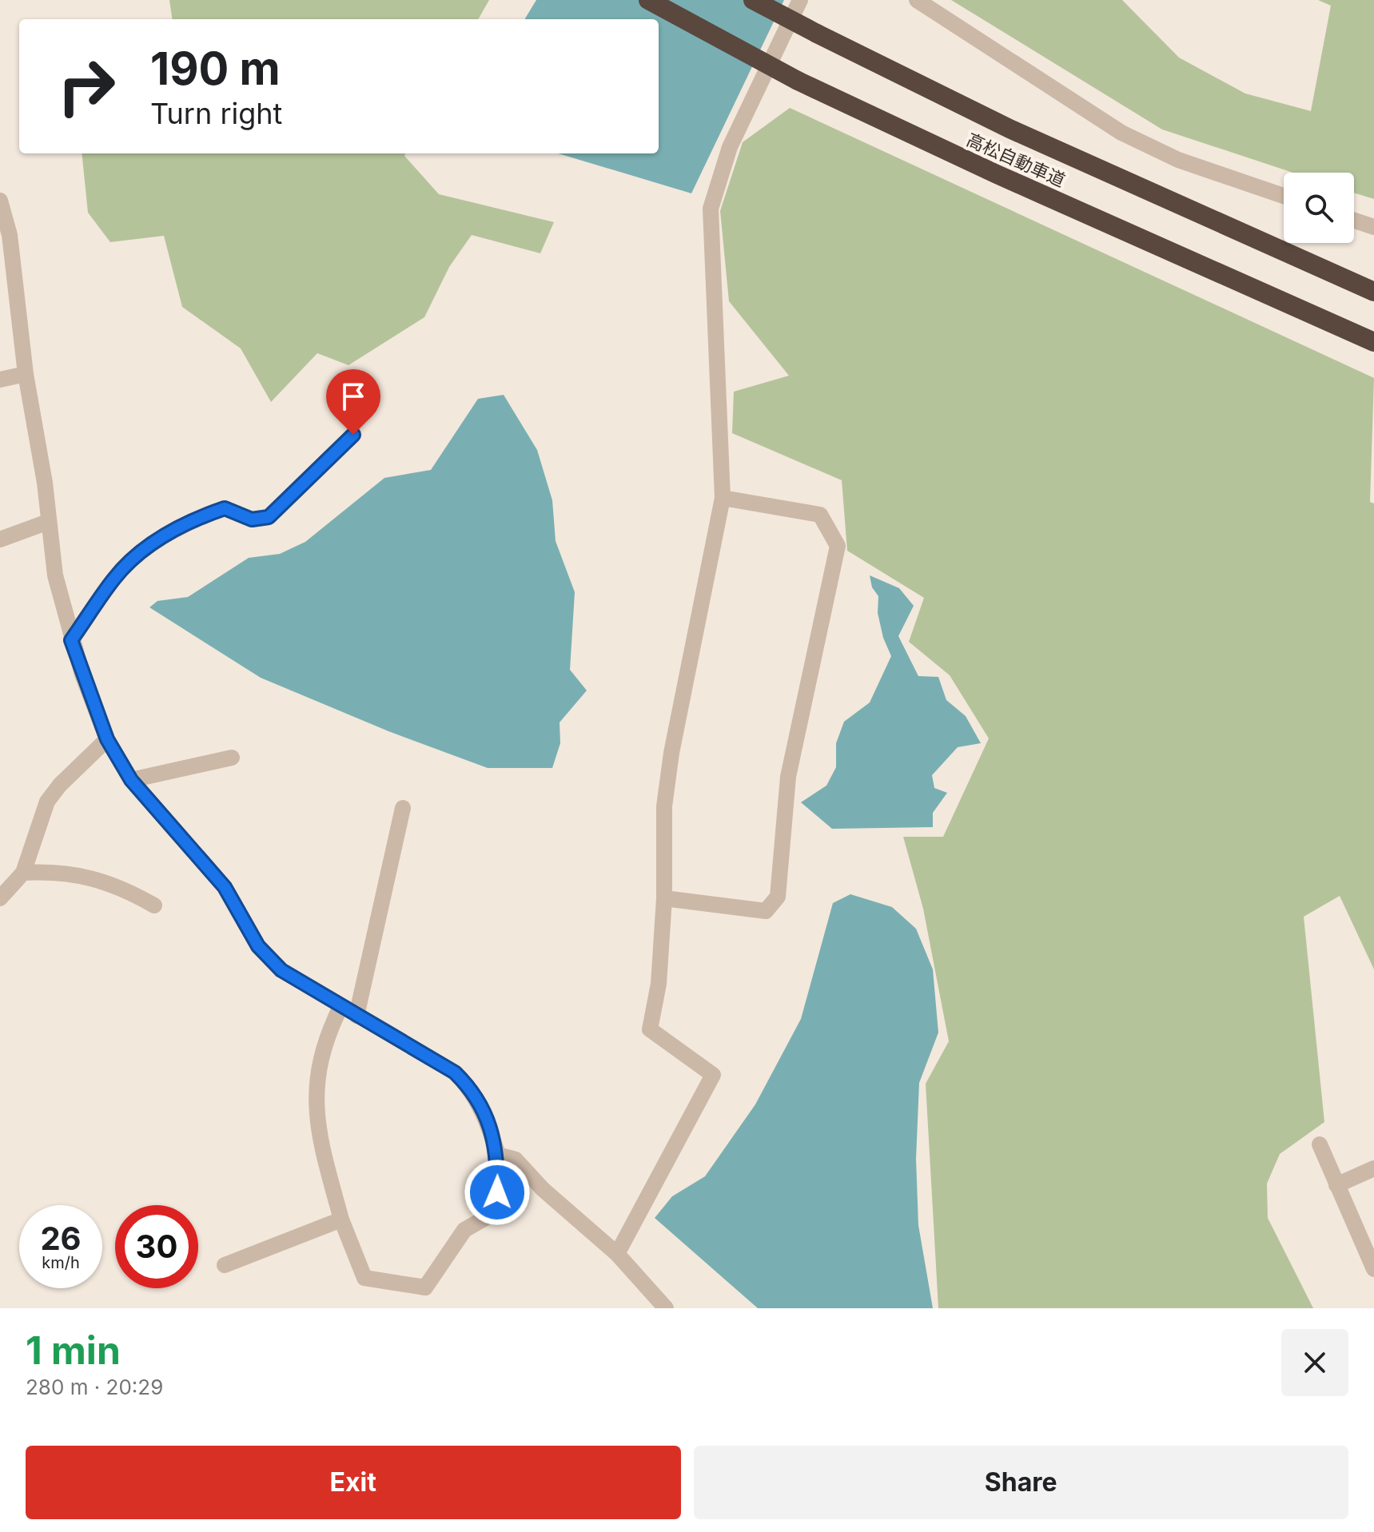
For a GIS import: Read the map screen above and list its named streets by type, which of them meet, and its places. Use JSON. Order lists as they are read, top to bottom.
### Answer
{
  "streets": {
    "highway": ["高松自動車道"]
  },
  "page": {
    "turn": ["190 m", "Turn right"],
    "speed": "26 km/h",
    "limit": "30",
    "heading": ["1 min", "280 m · 20:29"],
    "buttons": ["Exit", "Share"]
  }
}
